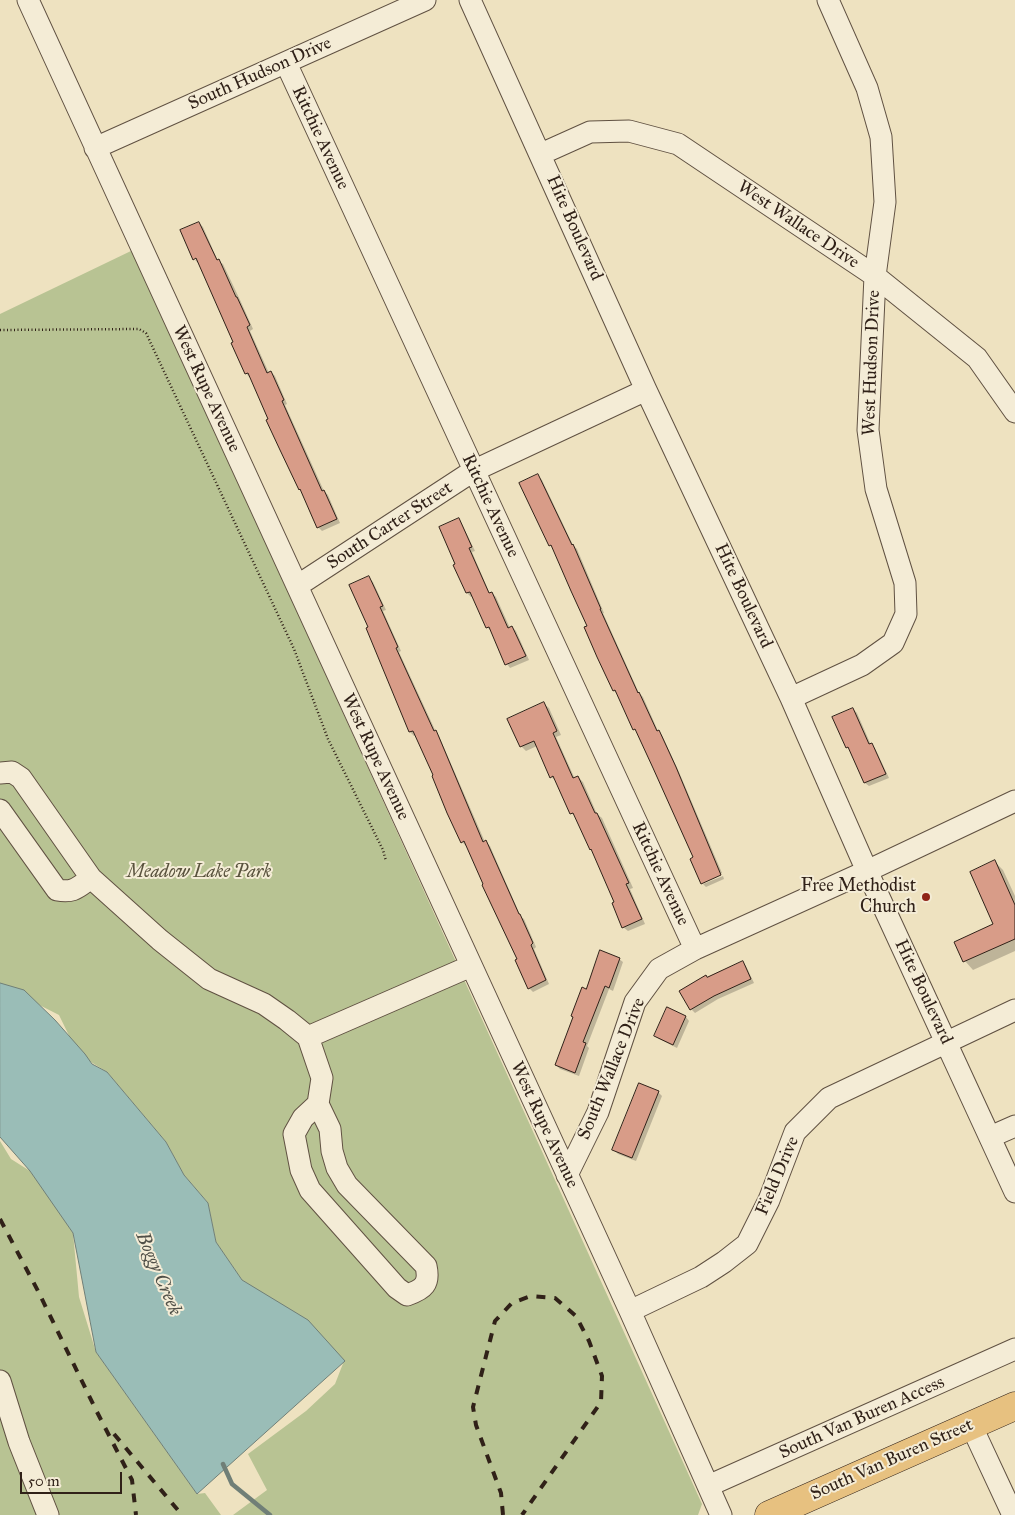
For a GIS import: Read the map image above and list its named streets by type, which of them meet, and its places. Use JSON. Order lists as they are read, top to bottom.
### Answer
{
  "streets": {
    "highway": ["South Van Buren Street"],
    "street": [
      "South Hudson Drive",
      "Ritchie Avenue",
      "West Wallace Drive",
      "Hite Boulevard",
      "West Hudson Drive",
      "West Rupe Avenue",
      "South Carter Street",
      "South Wallace Drive",
      "Field Drive",
      "South Van Buren Access"
    ]
  },
  "crossings": [
    ["South Hudson Drive", "Ritchie Avenue"],
    ["South Hudson Drive", "West Rupe Avenue"],
    ["Ritchie Avenue", "South Carter Street"],
    ["Ritchie Avenue", "South Wallace Drive"],
    ["West Wallace Drive", "Hite Boulevard"],
    ["West Wallace Drive", "West Hudson Drive"],
    ["Hite Boulevard", "West Hudson Drive"],
    ["Hite Boulevard", "South Carter Street"],
    ["Hite Boulevard", "South Wallace Drive"],
    ["Hite Boulevard", "Field Drive"],
    ["West Rupe Avenue", "South Carter Street"],
    ["West Rupe Avenue", "South Wallace Drive"],
    ["West Rupe Avenue", "Field Drive"],
    ["West Rupe Avenue", "South Van Buren Access"]
  ],
  "water": ["Boggy Creek"],
  "parks": ["Meadow Lake Park"],
  "places": ["Free Methodist Church"],
  "scale_bar": "50 m"
}
